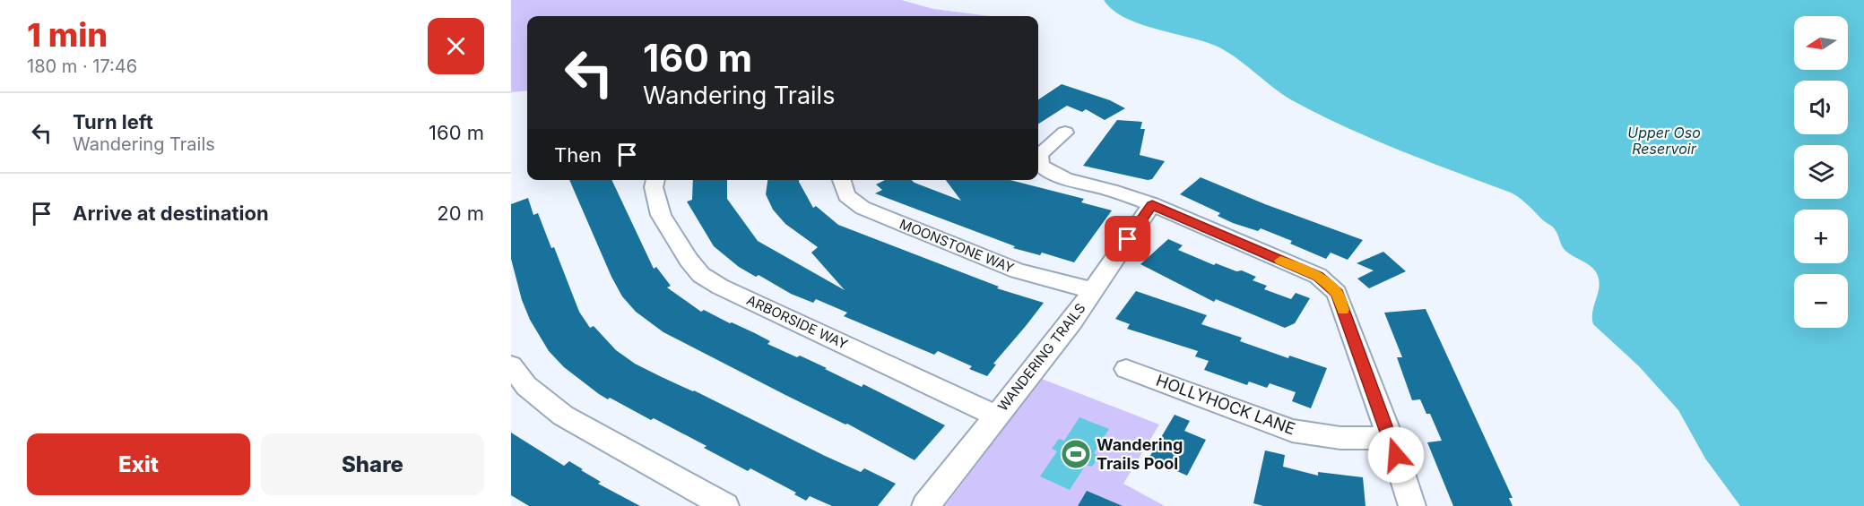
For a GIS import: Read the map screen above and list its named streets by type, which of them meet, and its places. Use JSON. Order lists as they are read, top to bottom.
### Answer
{
  "streets": {
    "street": [
      "MOONSTONE WAY",
      "ARBORSIDE WAY",
      "WANDERING TRAILS",
      "HOLLYHOCK LANE"
    ]
  },
  "crossings": [
    ["MOONSTONE WAY", "WANDERING TRAILS"],
    ["ARBORSIDE WAY", "WANDERING TRAILS"]
  ],
  "water": ["Upper Oso Reservoir"],
  "places": {
    "sports": ["Wandering Trails Pool"]
  },
  "north": "left",
  "page": {
    "heading": ["1 min", "180 m · 17:46"],
    "map_buttons": ["+", "−"],
    "turn": ["160 m", "Wandering Trails"],
    "list": [
      {
        "name": "Turn left",
        "note": "Wandering Trails",
        "value": "160 m"
      },
      {
        "name": "Arrive at destination",
        "value": "20 m"
      }
    ],
    "then": "Then",
    "buttons": ["Exit", "Share"]
  }
}
